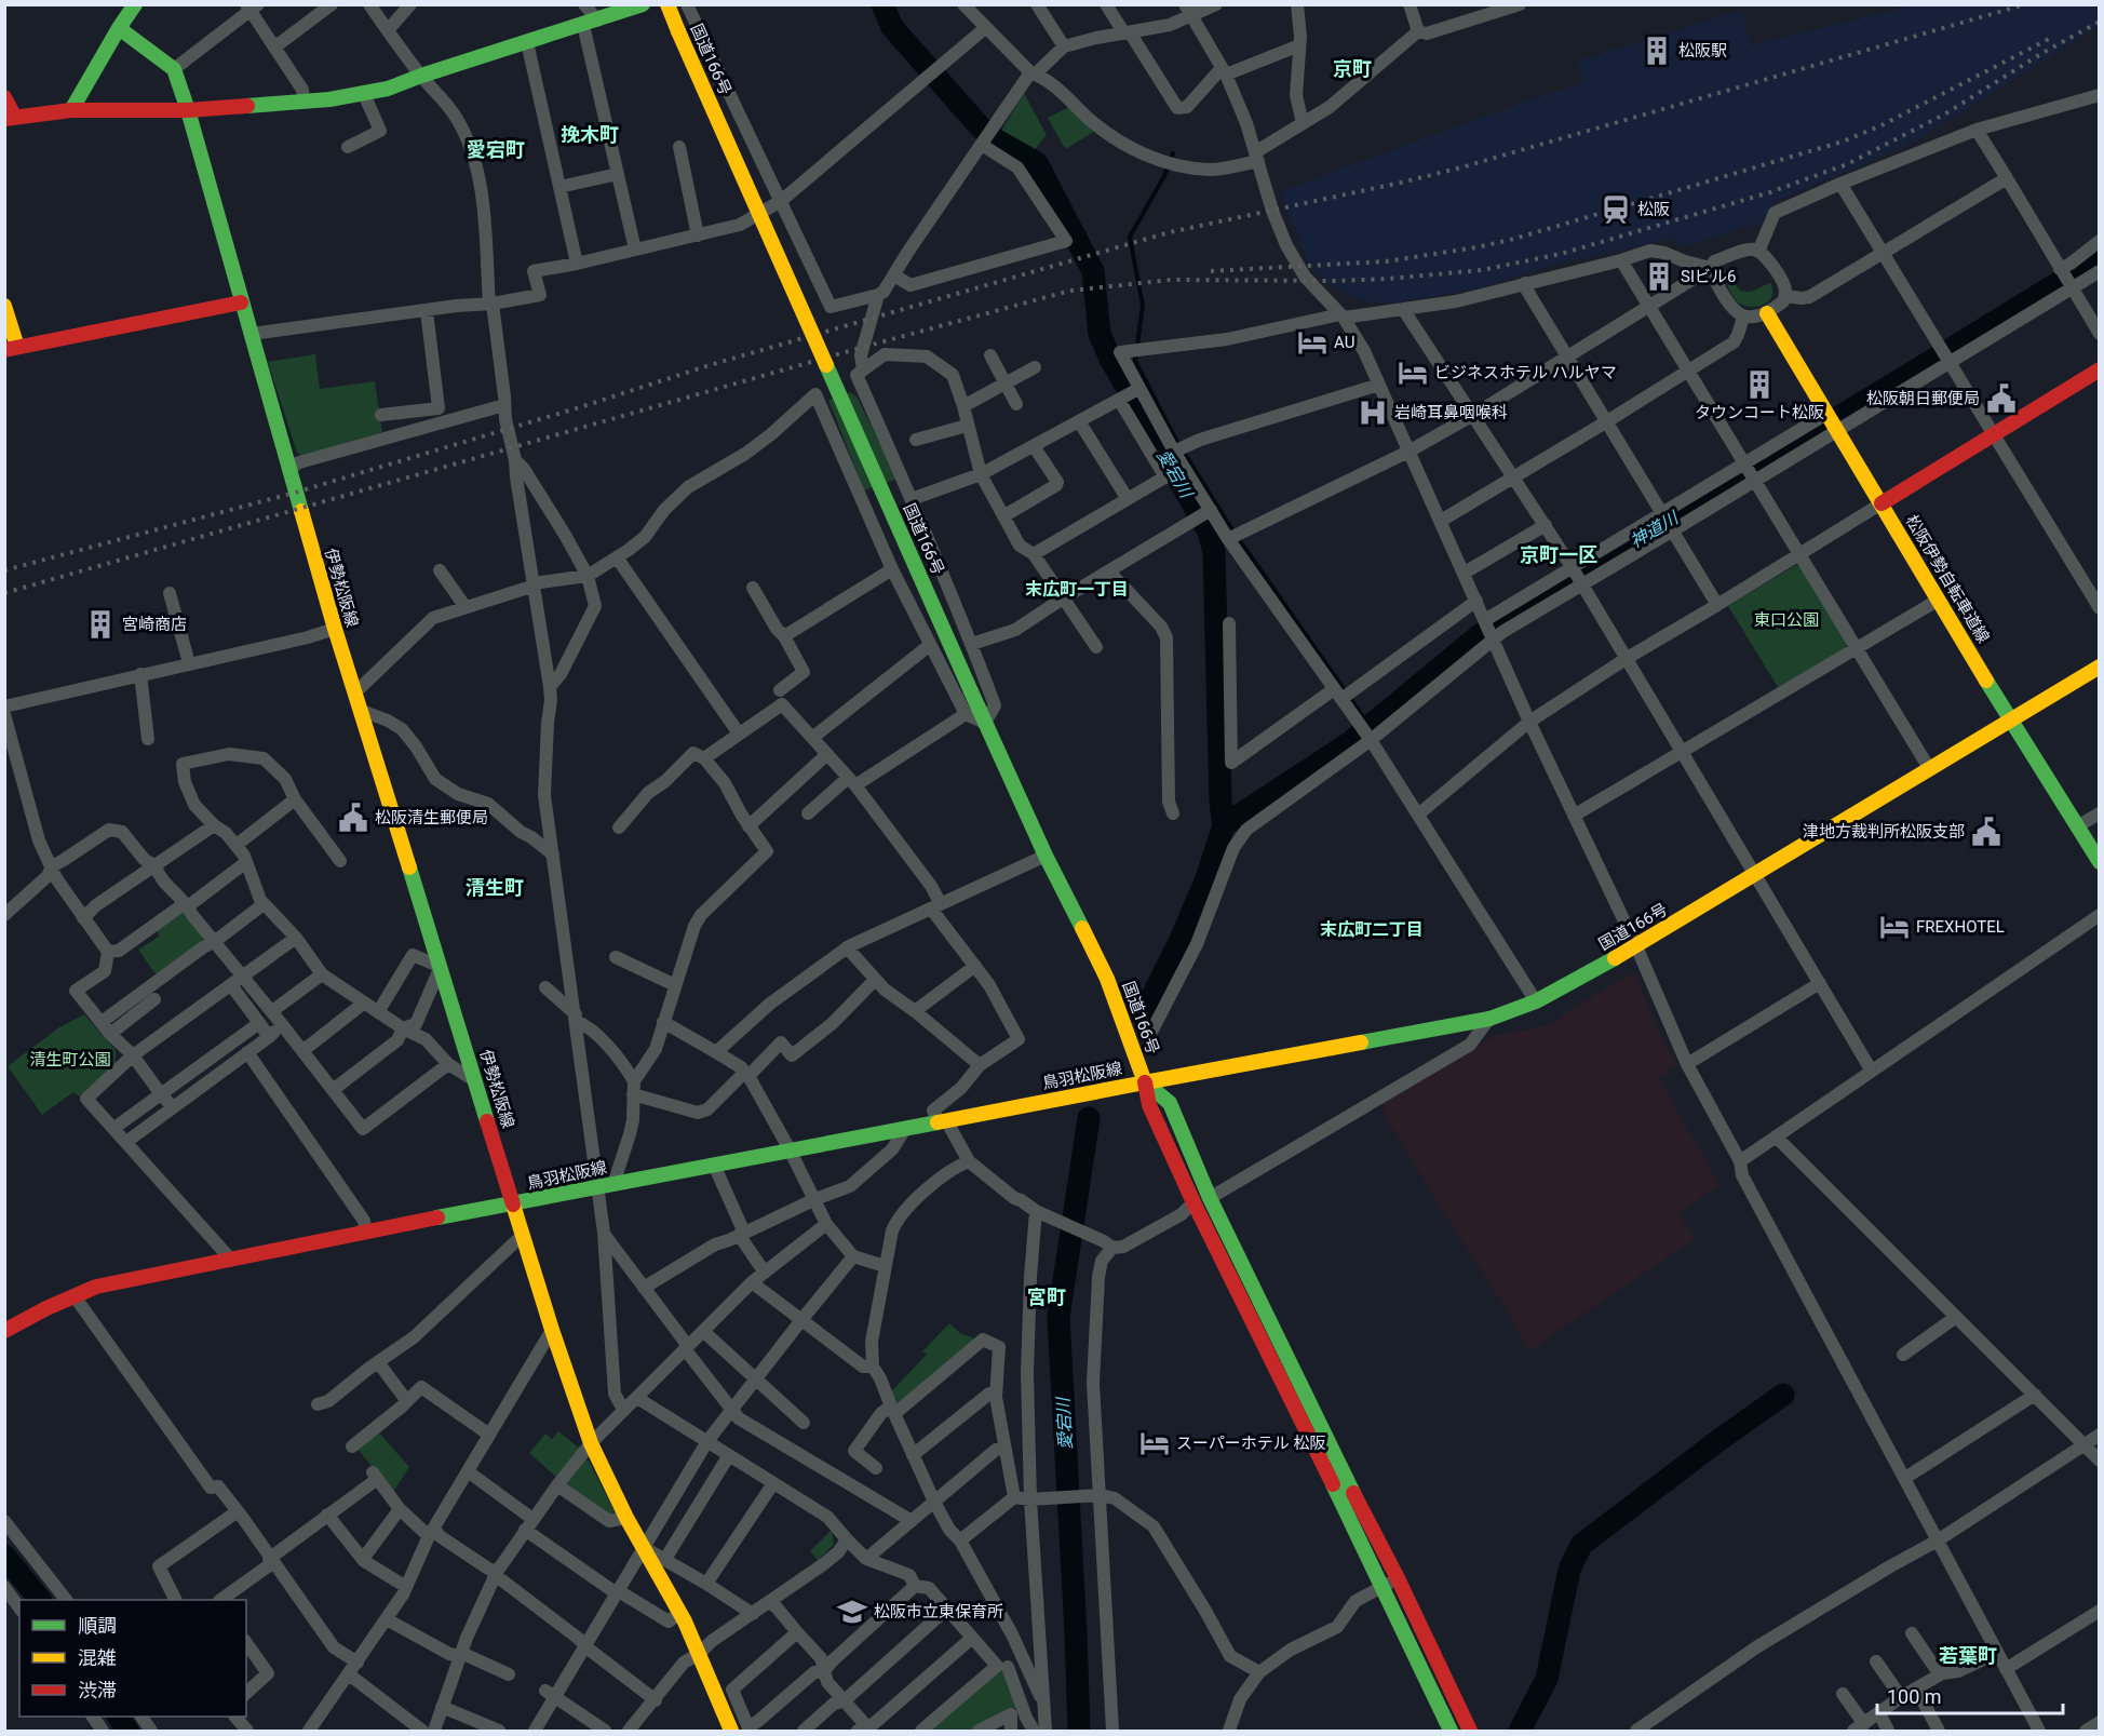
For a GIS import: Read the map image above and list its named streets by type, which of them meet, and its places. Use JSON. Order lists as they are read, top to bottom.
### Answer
{
  "streets": {
    "main road": [
      "国道166号",
      "松阪伊勢自転車道線",
      "伊勢松阪線",
      "鳥羽松阪線"
    ]
  },
  "crossings": [
    ["国道166号", "松阪伊勢自転車道線"],
    ["国道166号", "鳥羽松阪線"],
    ["伊勢松阪線", "鳥羽松阪線"]
  ],
  "districts": [
    "京町",
    "挽木町",
    "愛宕町",
    "京町一区",
    "末広町一丁目",
    "清生町",
    "末広町二丁目",
    "宮町",
    "若葉町"
  ],
  "water": ["愛宕川", "神道川"],
  "parks": ["東口公園", "清生町公園"],
  "places": {
    "building": [
      "松阪駅",
      "SIビル6",
      "タウンコート松阪",
      "宮崎商店"
    ],
    "station": ["松阪"],
    "hotel": [
      "AU",
      "ビジネスホテル ハルヤマ",
      "FREXHOTEL",
      "スーパーホテル 松阪"
    ],
    "public building": ["松阪朝日郵便局", "松阪清生郵便局", "津地方裁判所松阪支部"],
    "hospital": ["岩崎耳鼻咽喉科"],
    "school or university": ["松阪市立東保育所"]
  },
  "legend": ["順調", "混雑", "渋滞"],
  "scale_bar": "100 m"
}
